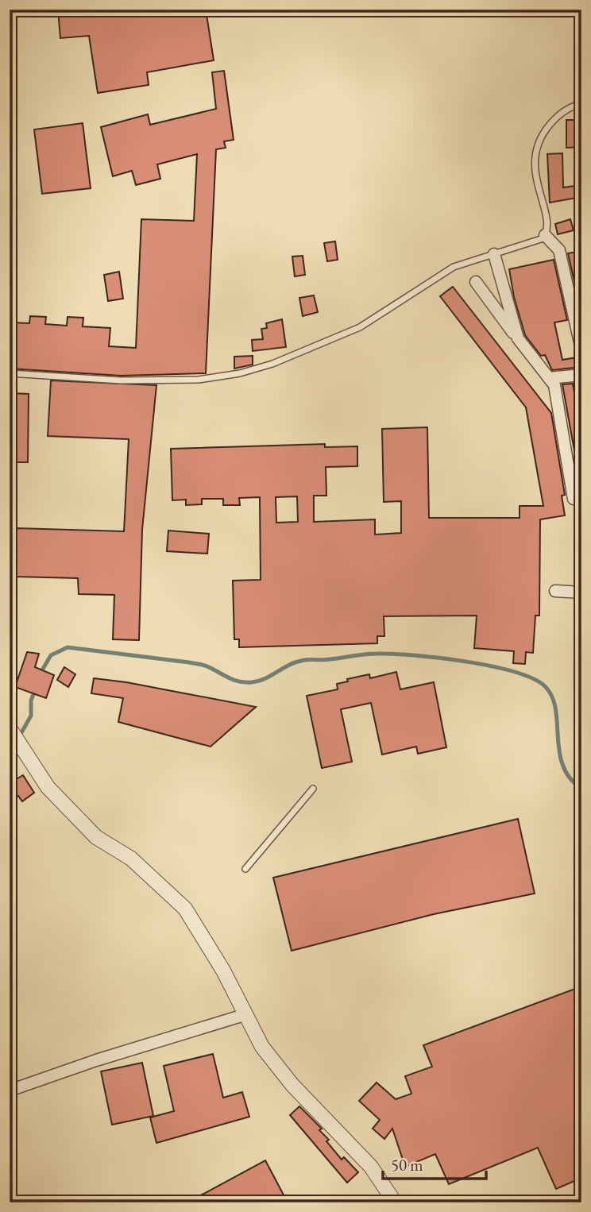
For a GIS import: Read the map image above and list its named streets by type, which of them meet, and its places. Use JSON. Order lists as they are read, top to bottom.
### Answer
{
  "scale_bar": "50 m"
}
